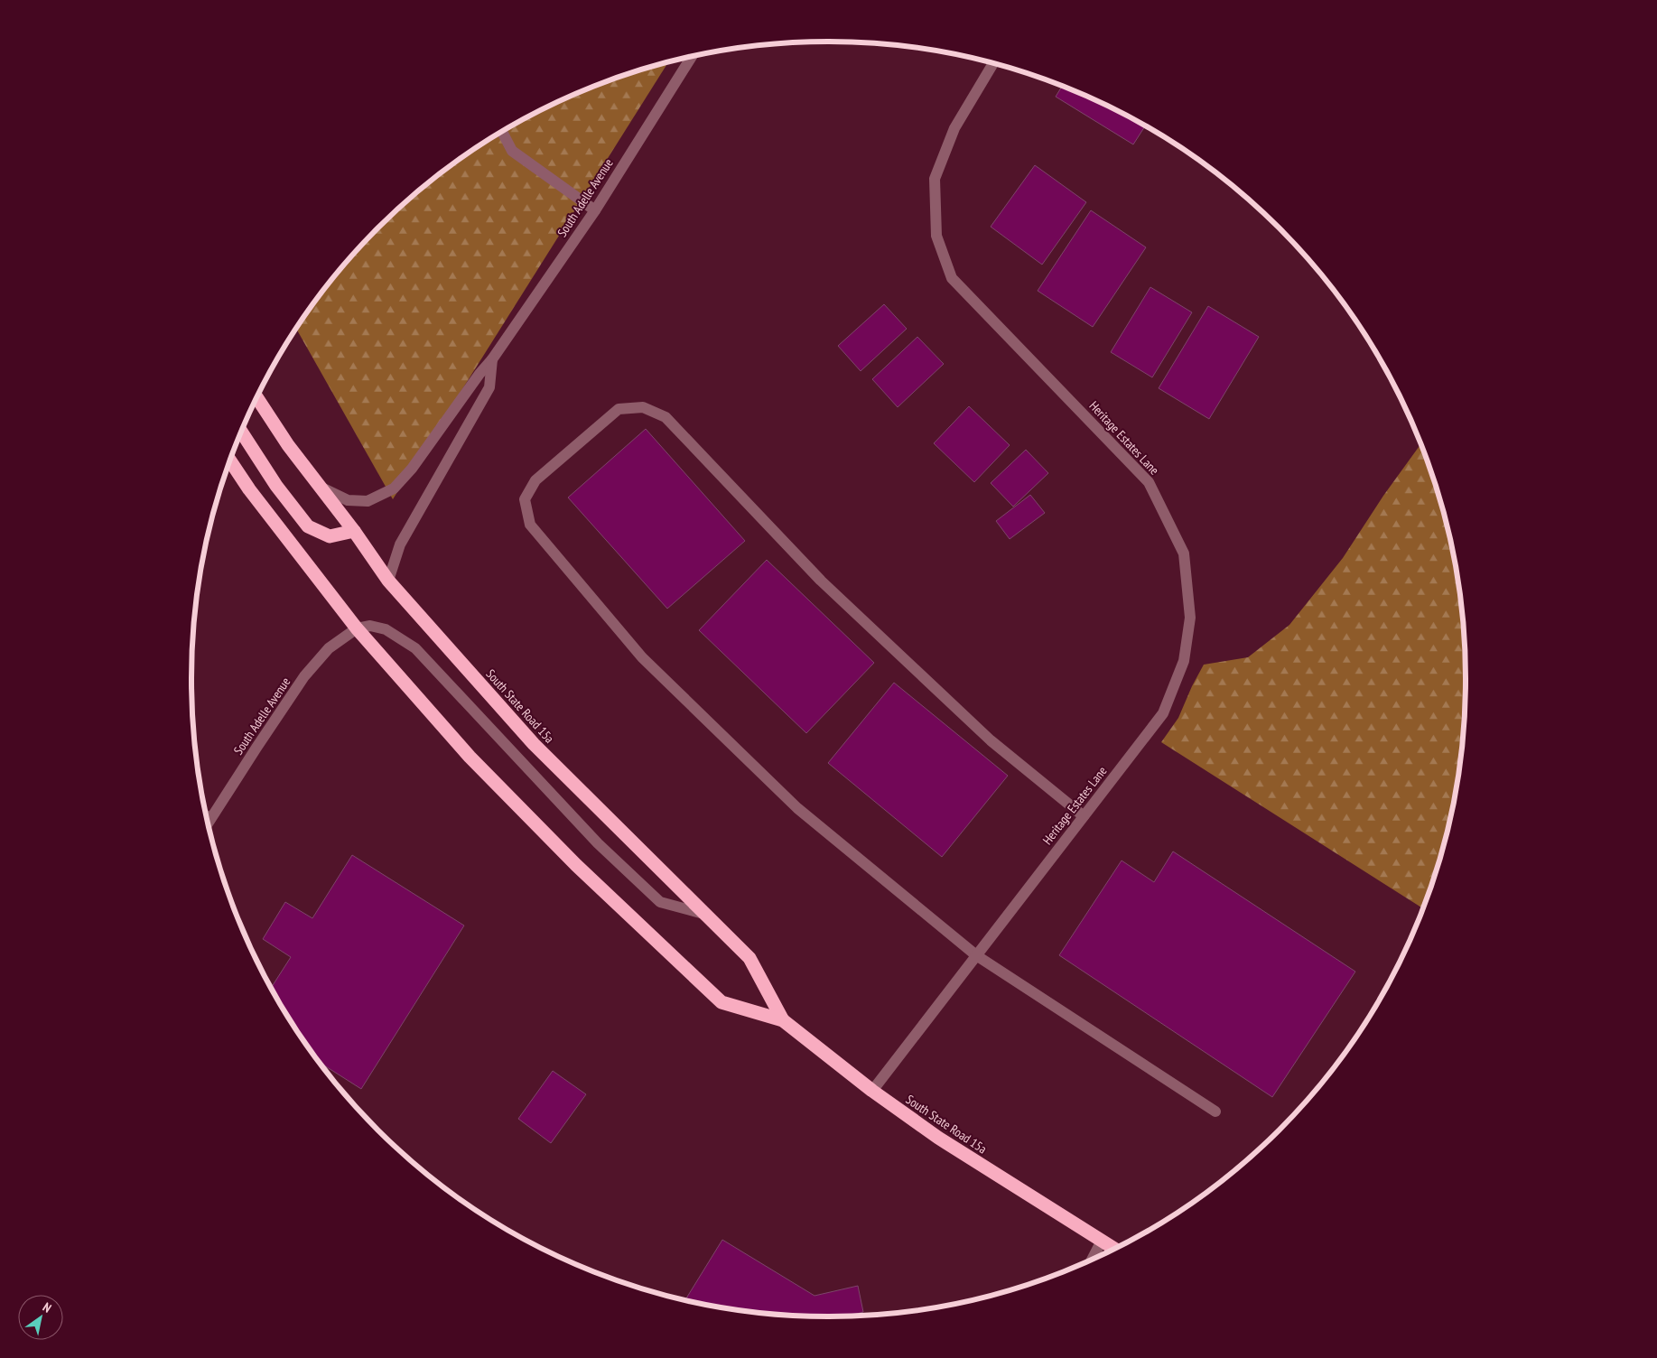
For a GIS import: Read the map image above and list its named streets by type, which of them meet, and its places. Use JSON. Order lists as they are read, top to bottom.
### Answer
{
  "streets": {
    "highway": ["South State Road 15a"],
    "street": ["South Adelle Avenue", "Heritage Estates Lane"]
  },
  "crossings": [
    ["South Adelle Avenue", "South State Road 15a"],
    ["Heritage Estates Lane", "South State Road 15a"]
  ],
  "north": "top right"
}
